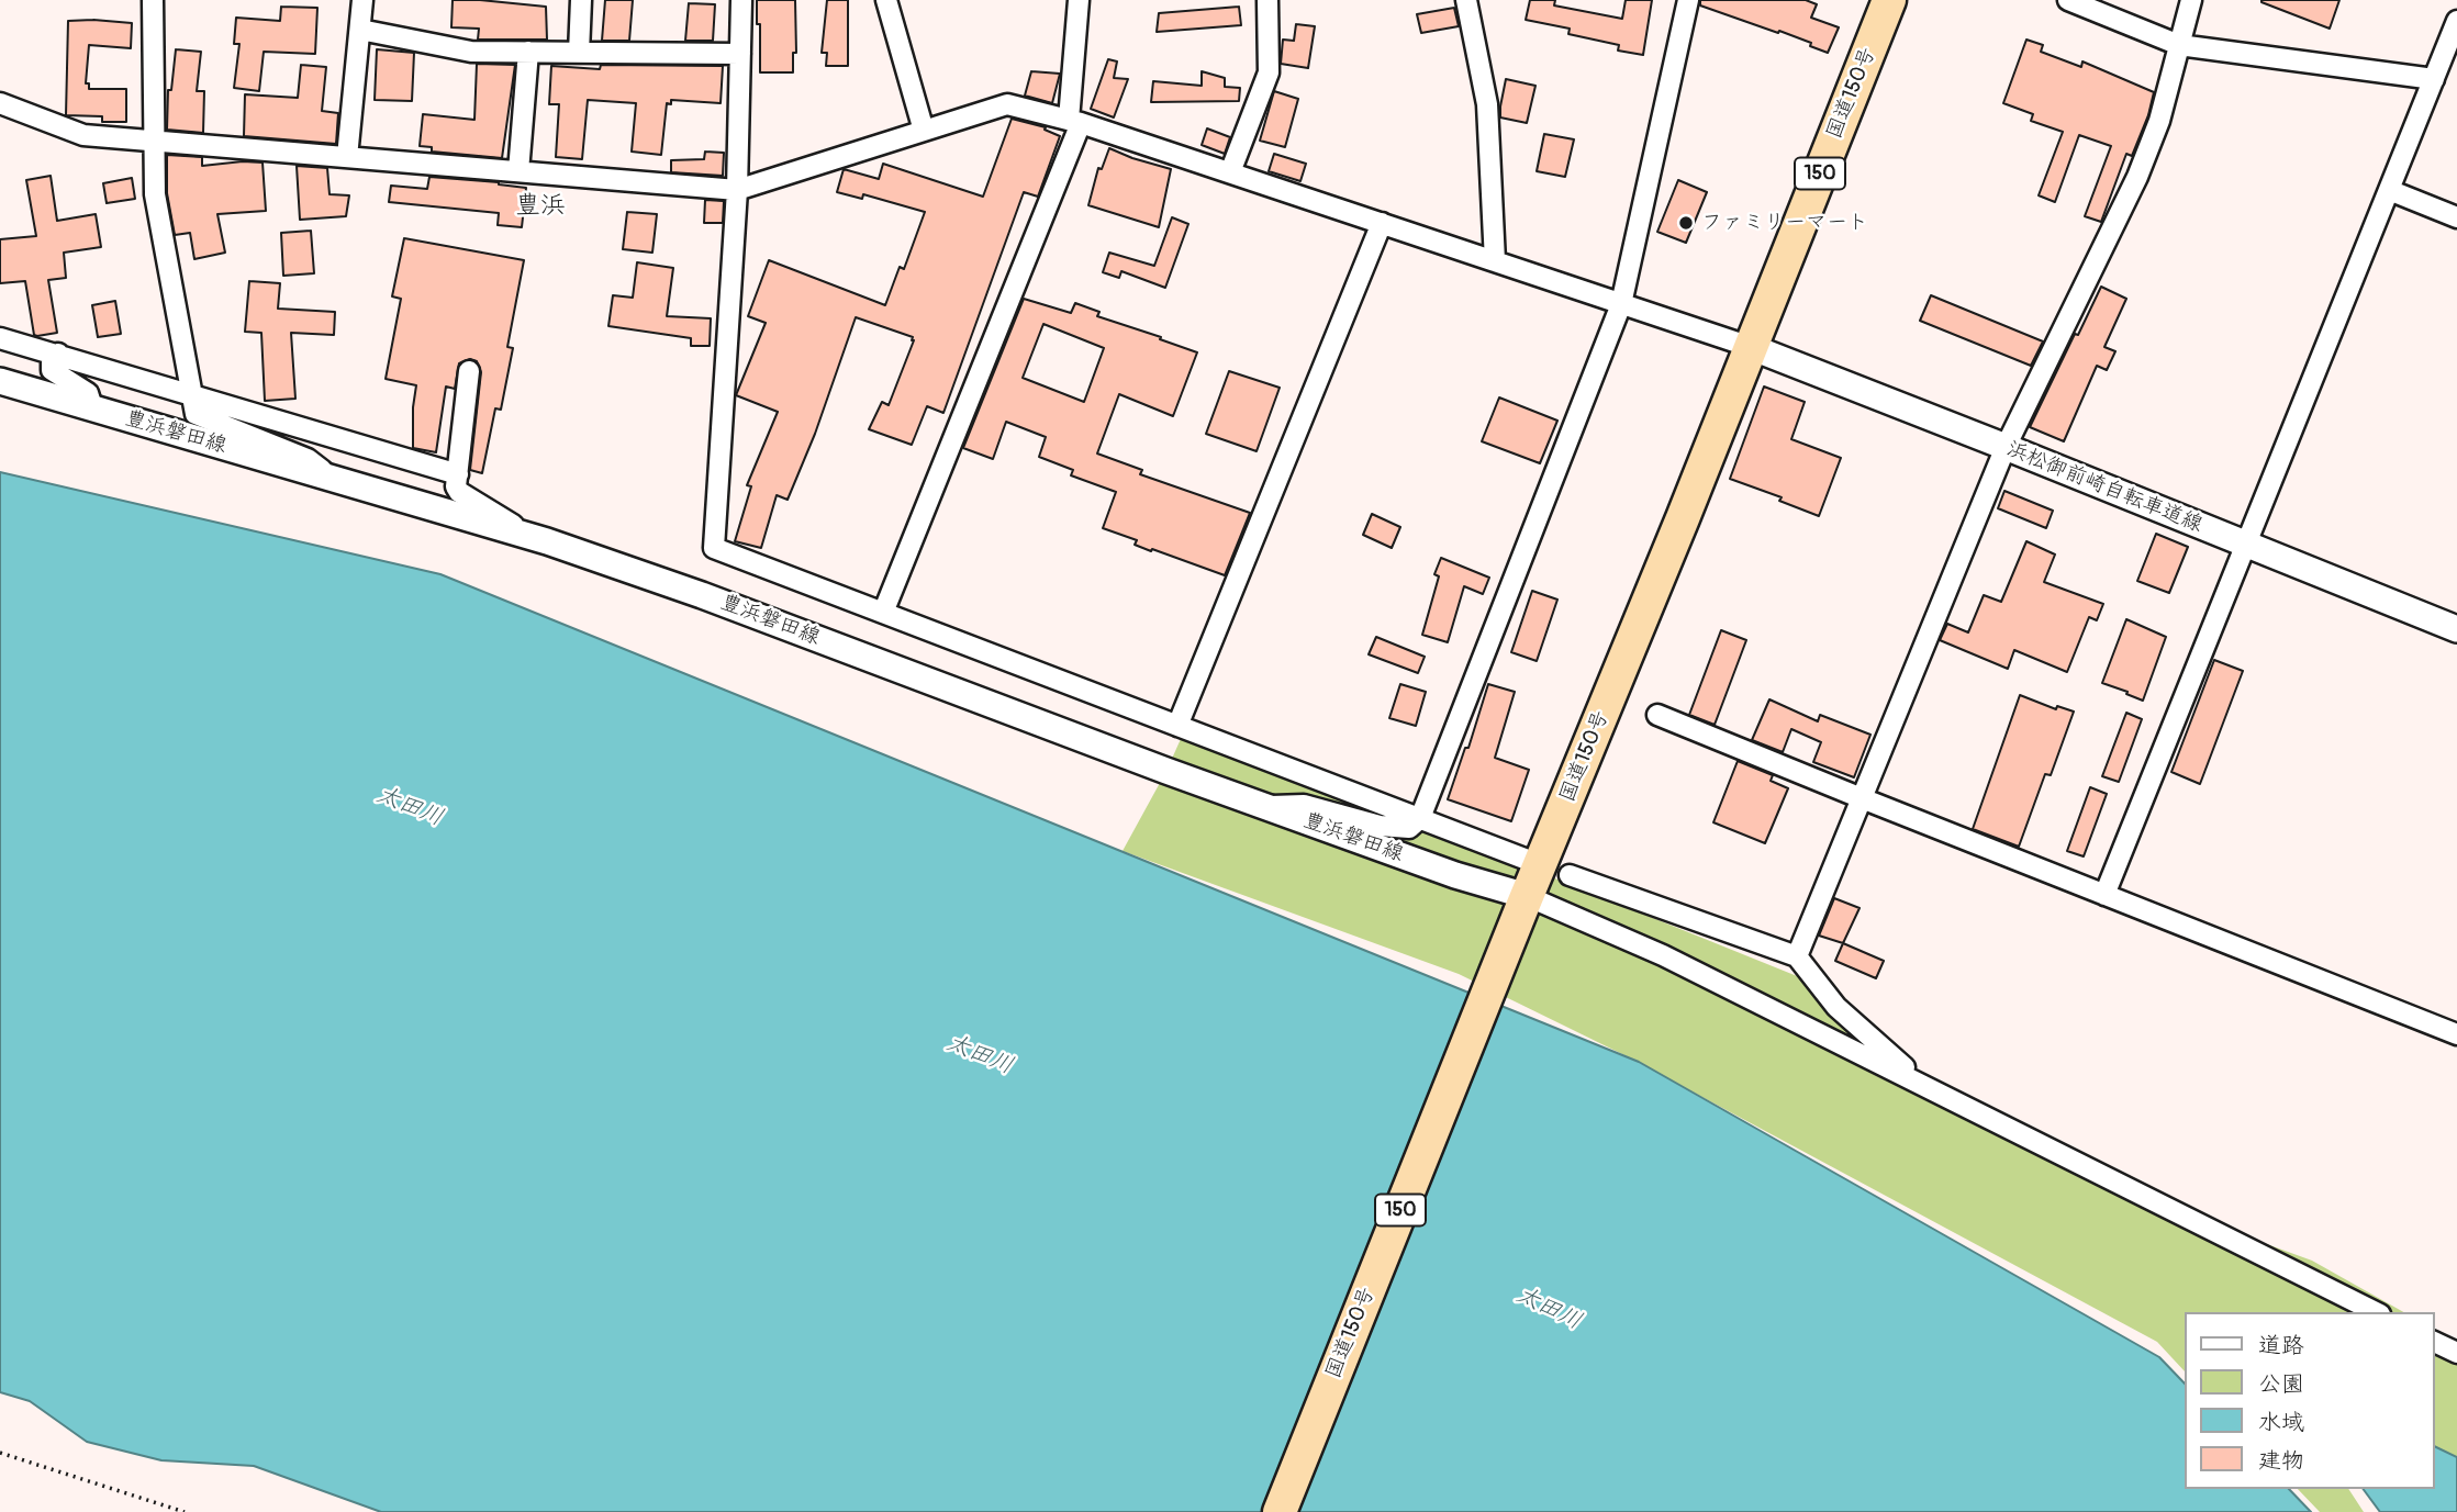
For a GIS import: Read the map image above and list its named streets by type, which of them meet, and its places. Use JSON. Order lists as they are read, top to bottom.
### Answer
{
  "streets": {
    "highway": ["国道150号", "150"],
    "main road": ["豊浜磐田線", "浜松御前崎自転車道線"]
  },
  "crossings": [
    ["国道150号", "豊浜磐田線"],
    ["国道150号", "浜松御前崎自転車道線"]
  ],
  "districts": ["豊浜"],
  "water": ["太田川"],
  "places": ["ファミリーマート"],
  "legend": [
    "道路",
    "公園",
    "水域",
    "建物"
  ]
}
